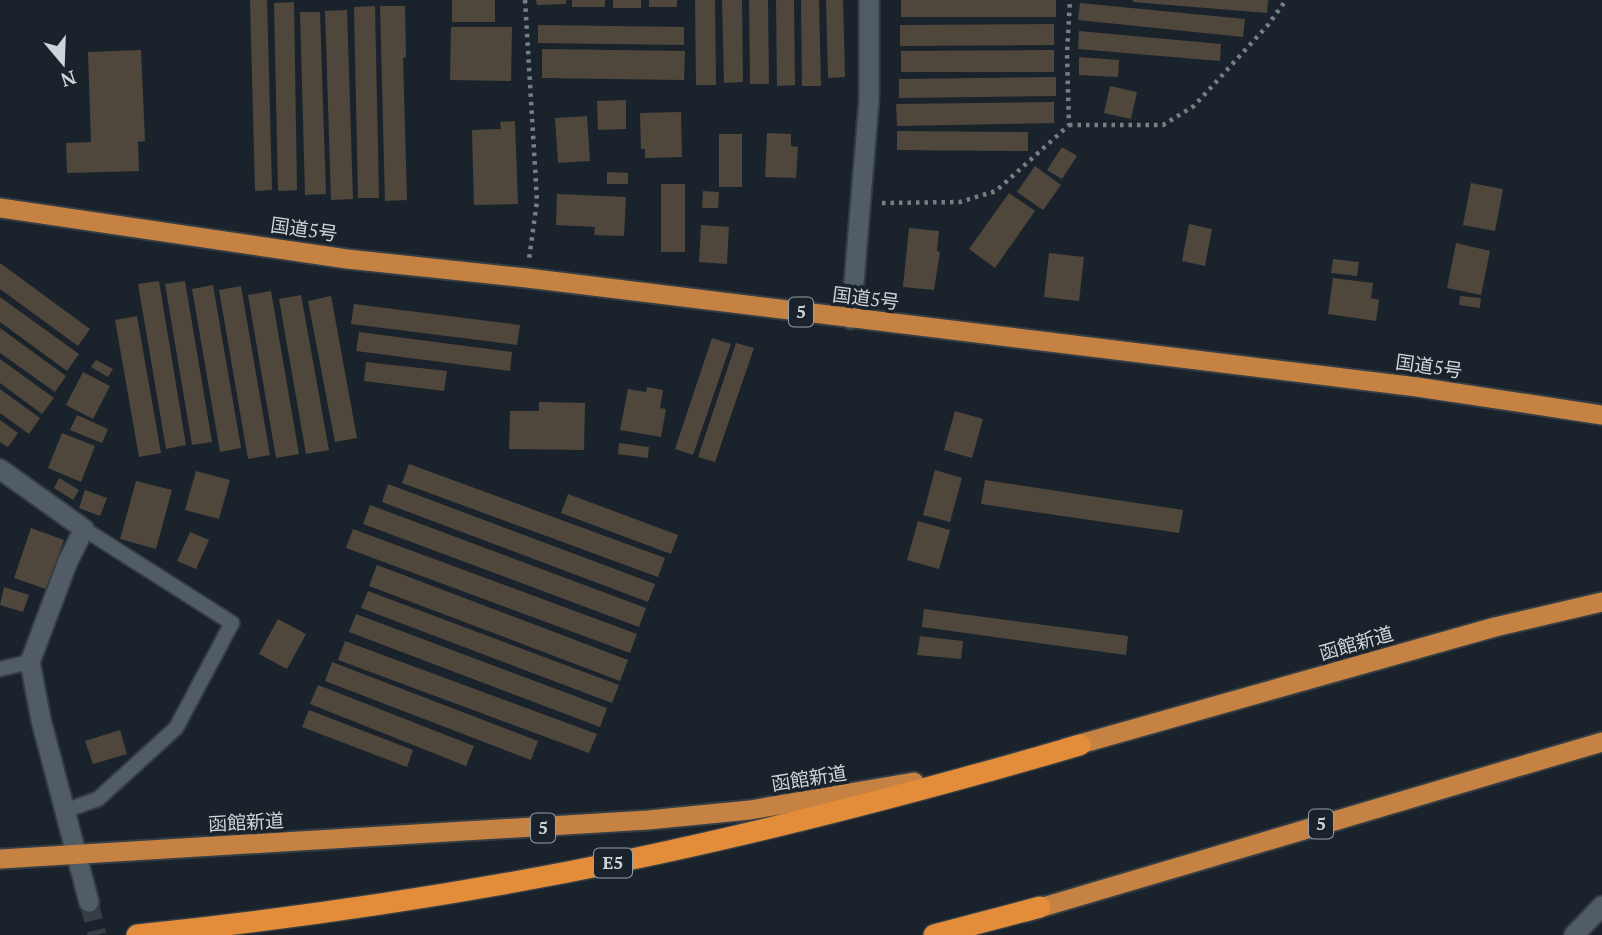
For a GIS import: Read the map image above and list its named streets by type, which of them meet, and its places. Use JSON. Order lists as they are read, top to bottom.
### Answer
{
  "streets": {
    "highway": [
      "国道5号",
      "5",
      "函館新道",
      "E5"
    ]
  },
  "crossings": [
    ["函館新道", "E5"]
  ],
  "north": "bottom"
}
